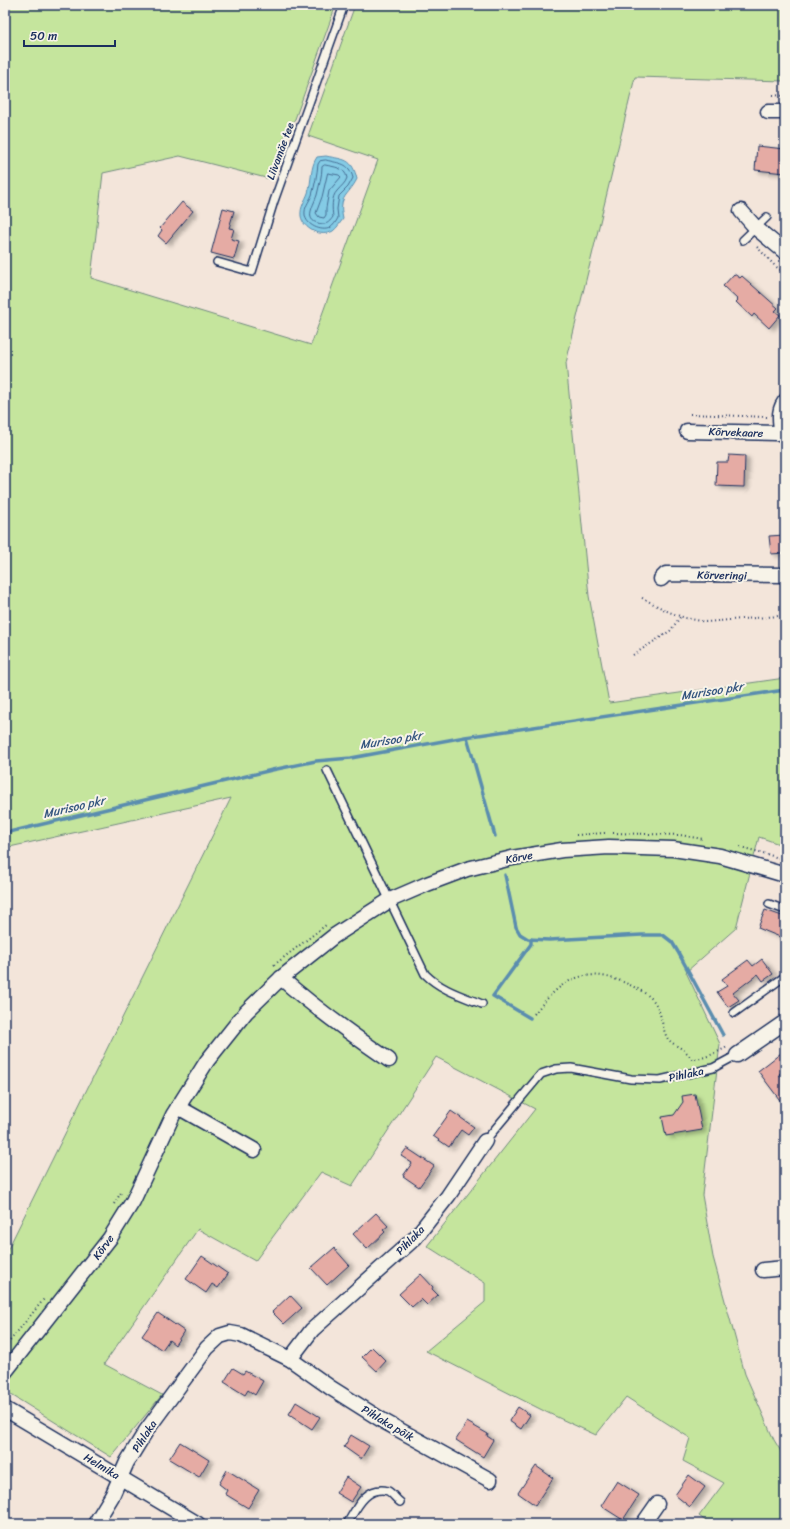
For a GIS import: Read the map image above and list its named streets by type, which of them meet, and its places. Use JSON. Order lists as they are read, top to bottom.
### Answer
{
  "streets": {
    "street": [
      "Kõrvekaare",
      "Kõrveringi",
      "Kõrve",
      "Pihlaka",
      "Pihlaka põik",
      "Helmika"
    ],
    "lane": ["Liivamäe tee"]
  },
  "crossings": [
    ["Pihlaka", "Pihlaka põik"],
    ["Pihlaka", "Helmika"]
  ],
  "water": ["Murisoo pkr"],
  "scale_bar": "50 m"
}
